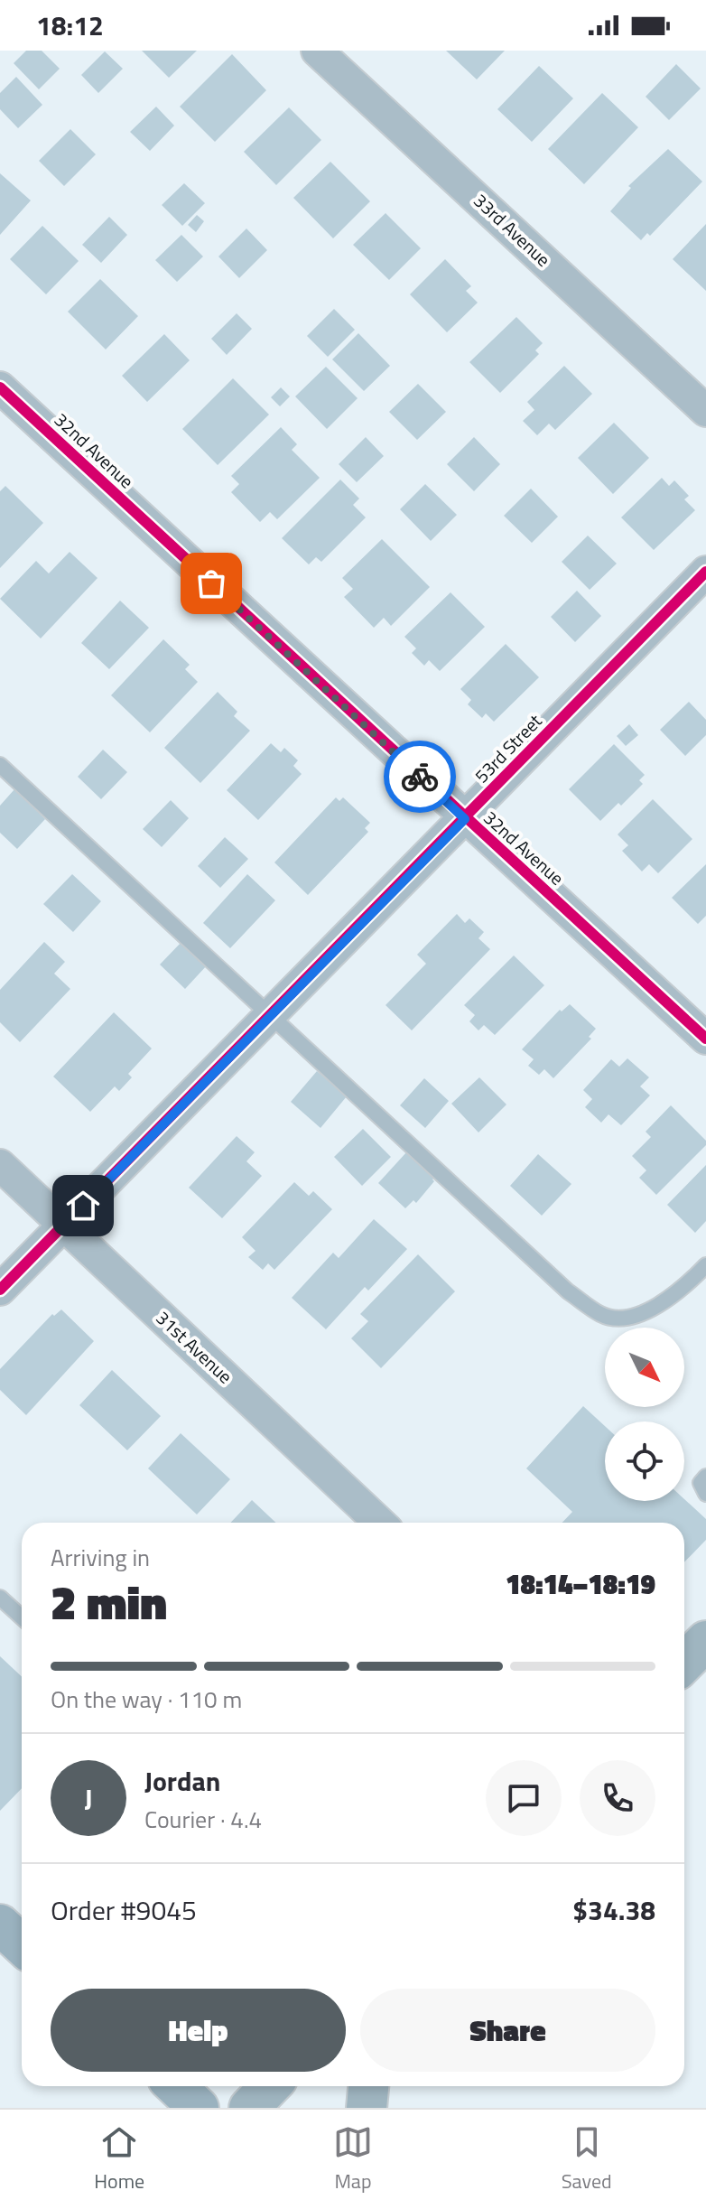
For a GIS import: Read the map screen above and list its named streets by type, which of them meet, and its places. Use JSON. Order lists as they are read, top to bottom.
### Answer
{
  "streets": {
    "street": [
      "33rd Avenue",
      "32nd Avenue",
      "53rd Street",
      "31st Avenue"
    ]
  },
  "crossings": [
    ["32nd Avenue", "53rd Street"],
    ["53rd Street", "31st Avenue"]
  ],
  "north": "bottom right",
  "page": {
    "status": "18:12",
    "heading": ["2 min", "Arriving in", "18:14–18:19"],
    "panel": [
      "Jordan",
      "Courier · 4.4",
      "Order #9045",
      "$34.38"
    ],
    "bar": "On the way · 110 m",
    "round": "J",
    "buttons": ["Help", "Share"],
    "tabs": ["Home", "Map", "Saved"]
  }
}
